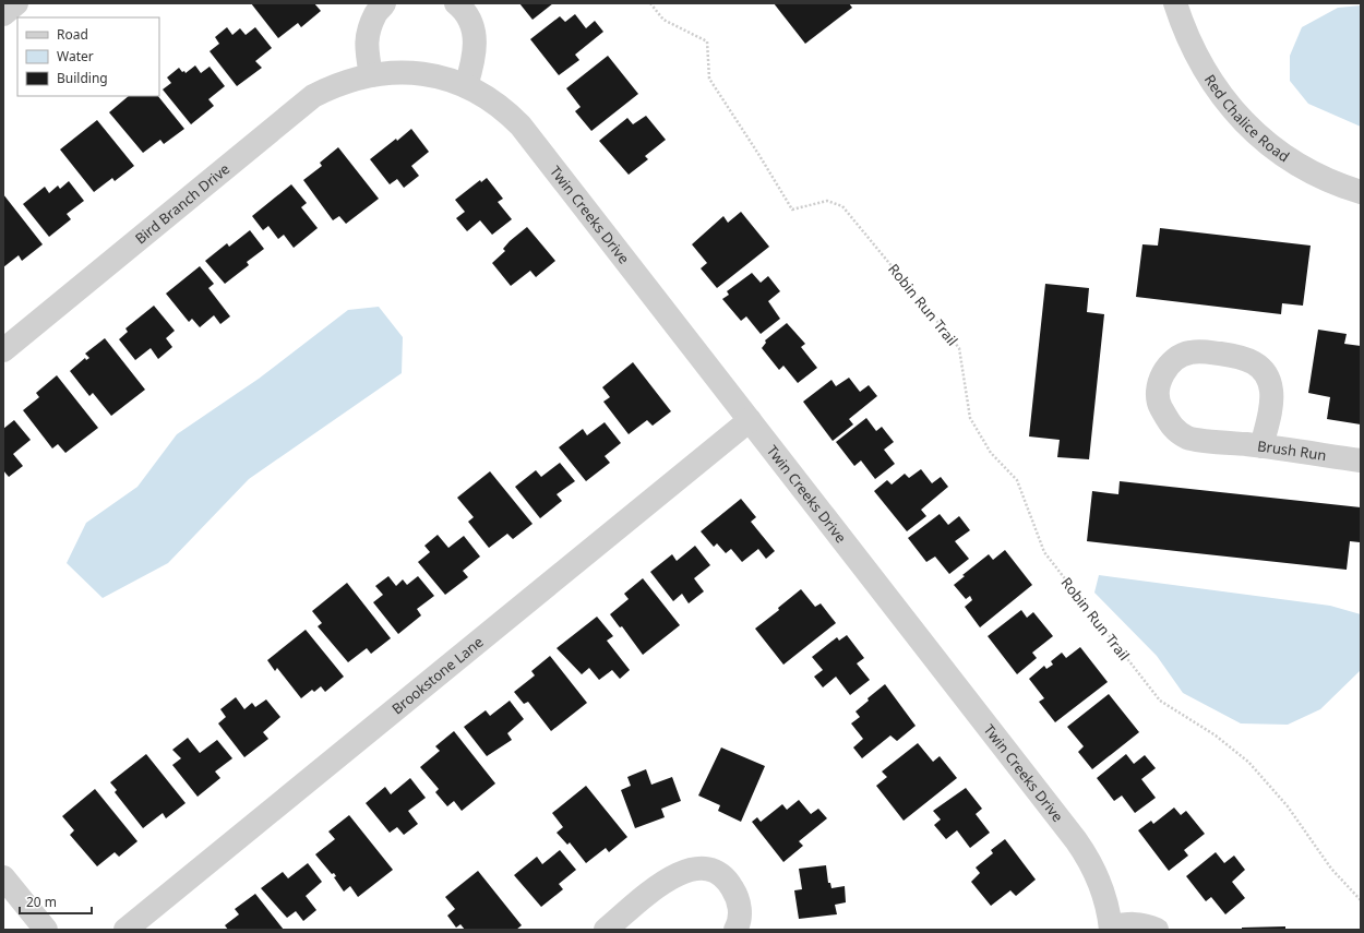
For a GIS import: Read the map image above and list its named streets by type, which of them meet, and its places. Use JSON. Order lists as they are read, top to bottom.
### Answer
{
  "streets": {
    "street": [
      "Red Chalice Road",
      "Bird Branch Drive",
      "Twin Creeks Drive",
      "Brush Run",
      "Brookstone Lane"
    ],
    "path": ["Robin Run Trail"]
  },
  "crossings": [
    ["Bird Branch Drive", "Twin Creeks Drive"],
    ["Twin Creeks Drive", "Brookstone Lane"]
  ],
  "legend": ["Road", "Water", "Building"],
  "scale_bar": "20 m"
}
